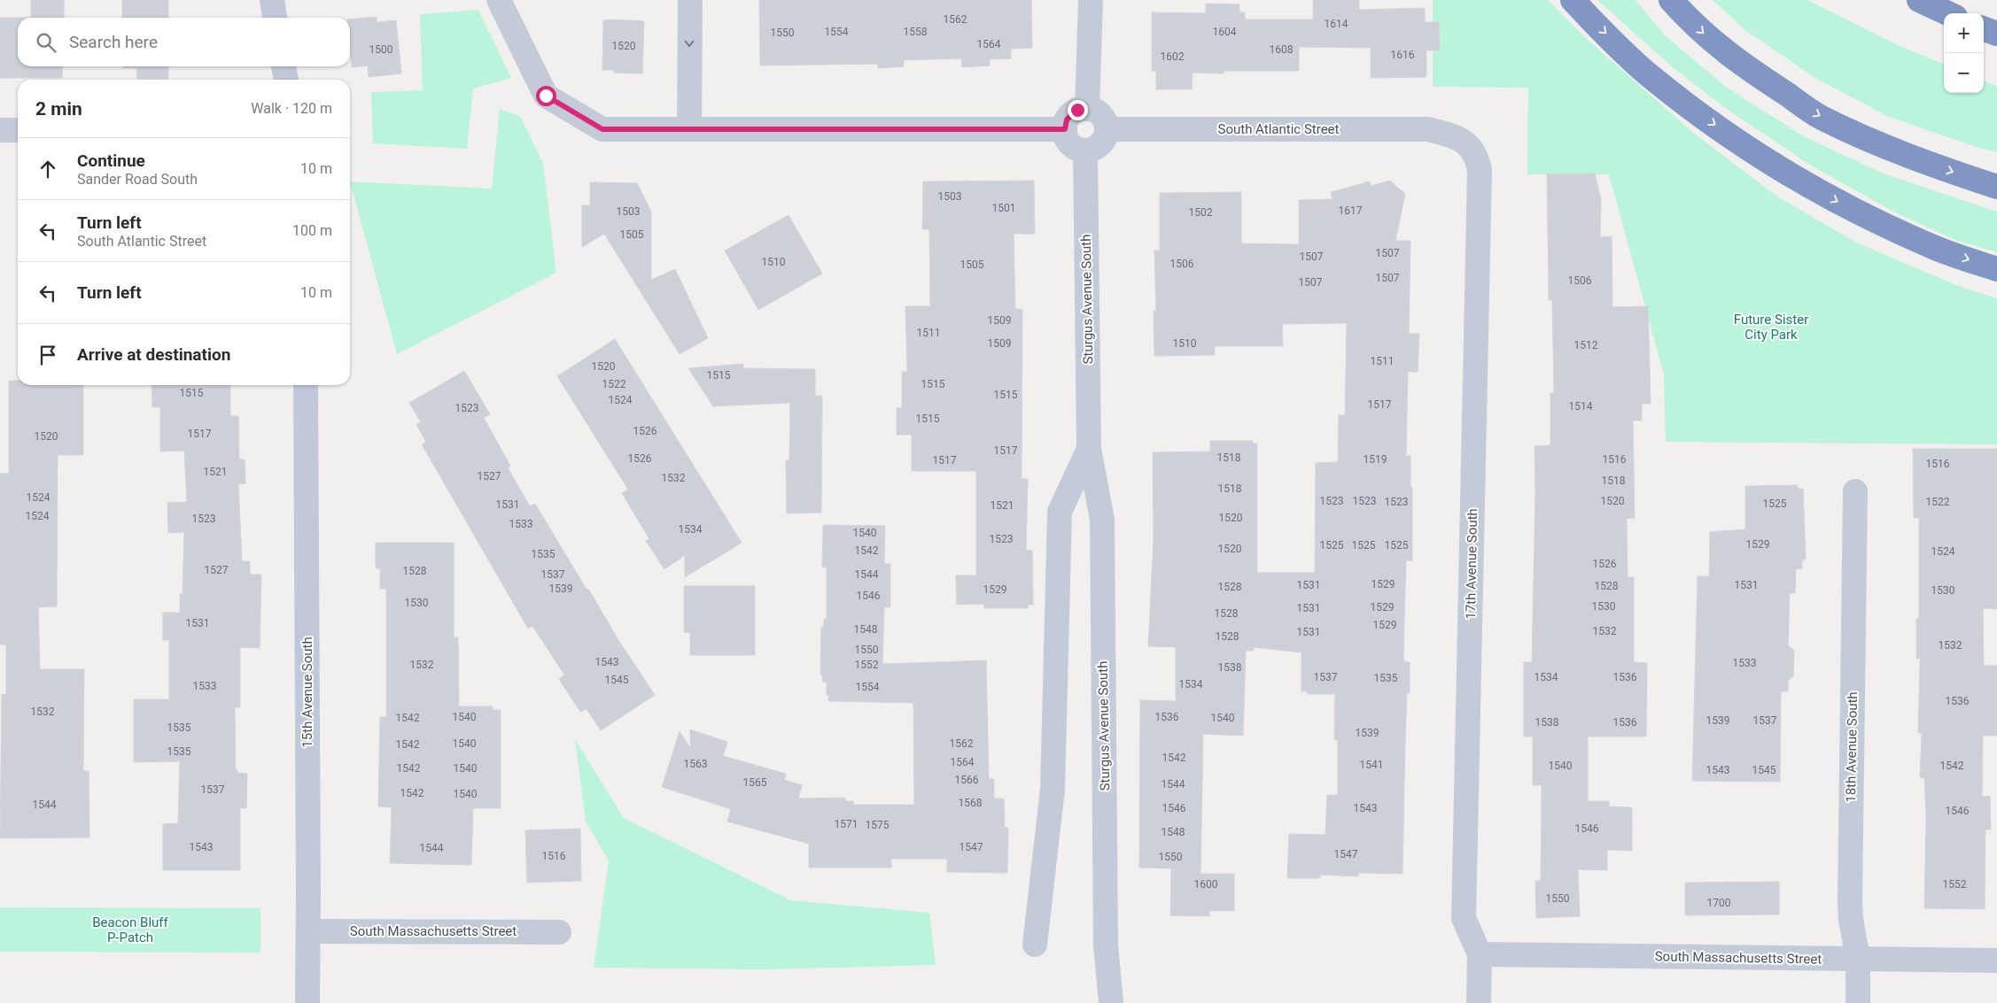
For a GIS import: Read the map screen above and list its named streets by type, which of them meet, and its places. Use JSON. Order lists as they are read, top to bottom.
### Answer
{
  "streets": {
    "main road": ["15th Avenue South"],
    "street": [
      "South Atlantic Street",
      "Sturgus Avenue South",
      "17th Avenue South",
      "18th Avenue South",
      "South Massachusetts Street"
    ]
  },
  "crossings": [
    ["South Atlantic Street", "Sturgus Avenue South"],
    ["South Atlantic Street", "17th Avenue South"],
    ["17th Avenue South", "South Massachusetts Street"],
    ["15th Avenue South", "South Massachusetts Street"],
    ["18th Avenue South", "South Massachusetts Street"]
  ],
  "parks": ["Future Sister City Park", "Beacon Bluff P-Patch"],
  "house_numbers": [
    "1562",
    "1614",
    "1554",
    "1558",
    "1604",
    "1550",
    "1564",
    "1520",
    "1500",
    "1608",
    "1616",
    "1602",
    "1503",
    "1501",
    "1617",
    "1503",
    "1502",
    "1505",
    "1507",
    "1507",
    "1510",
    "1506",
    "1505",
    "1507",
    "1506",
    "1507",
    "1509",
    "1511",
    "1509",
    "1510",
    "1512",
    "1511",
    "1520",
    "1515",
    "1522",
    "1515",
    "1515",
    "1515",
    "1524",
    "1517",
    "1514",
    "1523",
    "1515",
    "1526",
    "1517",
    "1520",
    "1517",
    "1518",
    "1526",
    "1519",
    "1516",
    "1517",
    "1516",
    "1521",
    "1527",
    "1532",
    "1518",
    "1518",
    "1524",
    "1523",
    "1523",
    "1520",
    "1523",
    "1522",
    "1525",
    "1531",
    "1521",
    "1524",
    "1520",
    "1523",
    "1533",
    "1534",
    "1540",
    "1523",
    "1529",
    "1525",
    "1525",
    "1525",
    "1520",
    "1542",
    "1524",
    "1535",
    "1526",
    "1527",
    "1528",
    "1537",
    "1544",
    "1529",
    "1531",
    "1531",
    "1528",
    "1528",
    "1539",
    "1529",
    "1530",
    "1546",
    "1530",
    "1530",
    "1529",
    "1531",
    "1528",
    "1531",
    "1529",
    "1548",
    "1532",
    "1531",
    "1528",
    "1532",
    "1550",
    "1543",
    "1533",
    "1532",
    "1552",
    "1538",
    "1537",
    "1534",
    "1536",
    "1535",
    "1545",
    "1534",
    "1533",
    "1554",
    "1536",
    "1532",
    "1540",
    "1536",
    "1542",
    "1540",
    "1539",
    "1537",
    "1538",
    "1536",
    "1535",
    "1539",
    "1540",
    "1562",
    "1542",
    "1535",
    "1542",
    "1564",
    "1563",
    "1541",
    "1540",
    "1542",
    "1542",
    "1540",
    "1543",
    "1545",
    "1566",
    "1565",
    "1544",
    "1537",
    "1542",
    "1540",
    "1568",
    "1544",
    "1546",
    "1543",
    "1546",
    "1571",
    "1575",
    "1546",
    "1548",
    "1543",
    "1547",
    "1544",
    "1547",
    "1516",
    "1550",
    "1600",
    "1552",
    "1550",
    "1700"
  ],
  "page": {
    "map_buttons": ["+", "−"],
    "search": "Search here",
    "heading": ["2 min", "Walk · 120 m"],
    "list": [
      ["Continue", "Sander Road South", "10 m"],
      ["Turn left", "South Atlantic Street", "100 m"],
      ["Turn left", "10 m"],
      "Arrive at destination"
    ]
  }
}
